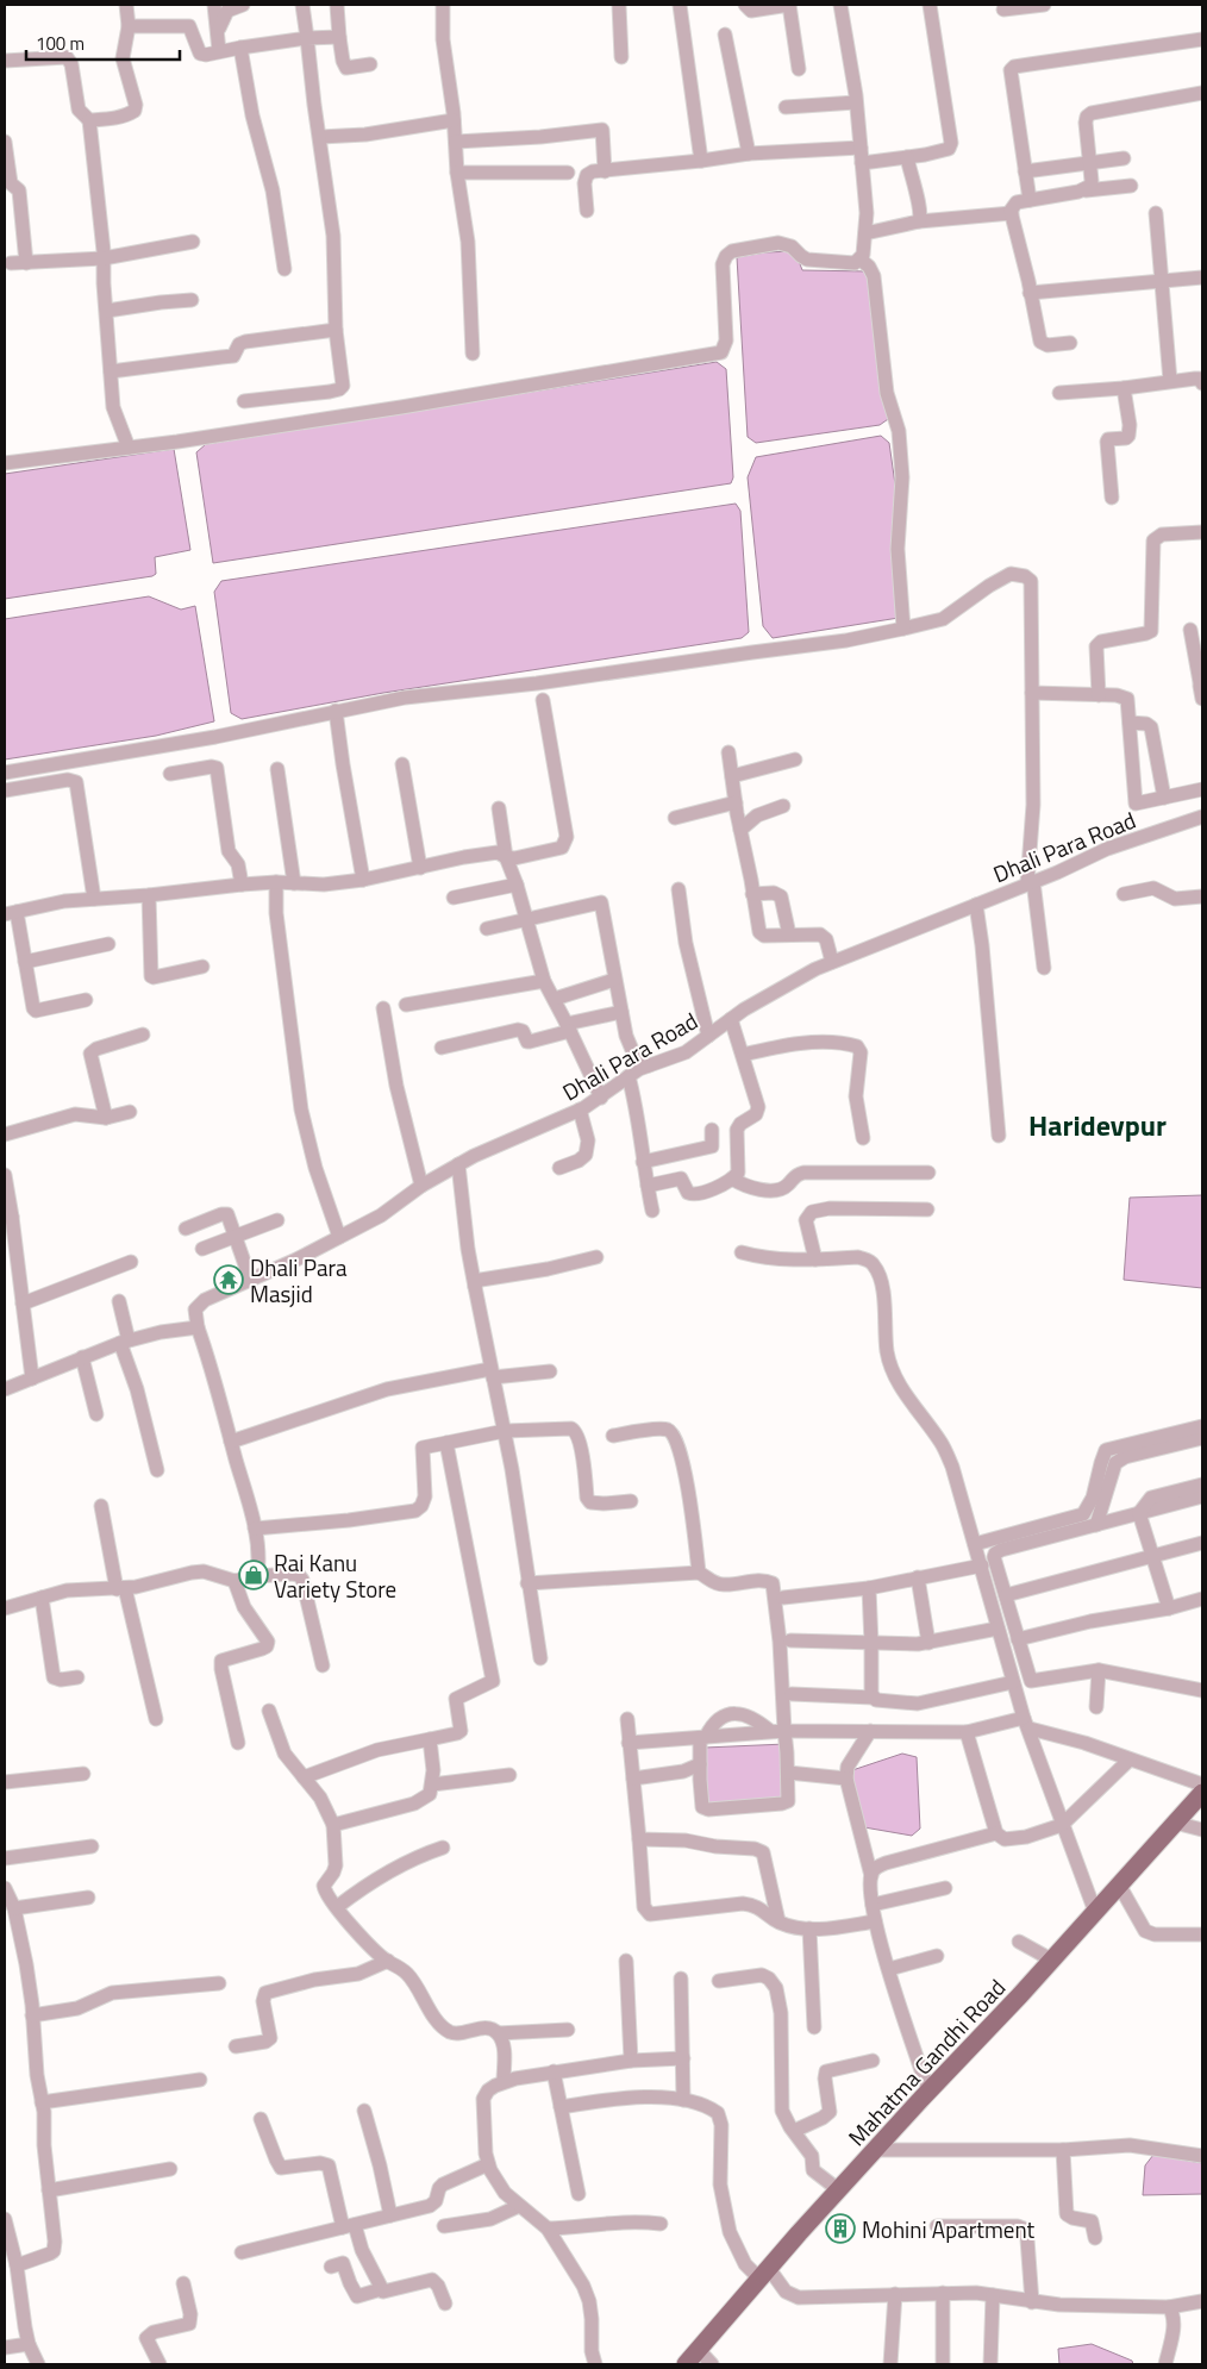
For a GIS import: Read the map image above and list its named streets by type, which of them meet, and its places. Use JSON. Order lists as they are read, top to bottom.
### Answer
{
  "streets": {
    "main road": ["Mahatma Gandhi Road"],
    "street": ["Dhali Para Road"]
  },
  "districts": ["Haridevpur"],
  "places": {
    "temple": ["Dhali Para Masjid"],
    "shop": ["Rai Kanu Variety Store"],
    "building": ["Mohini Apartment"]
  },
  "scale_bar": "100 m"
}
